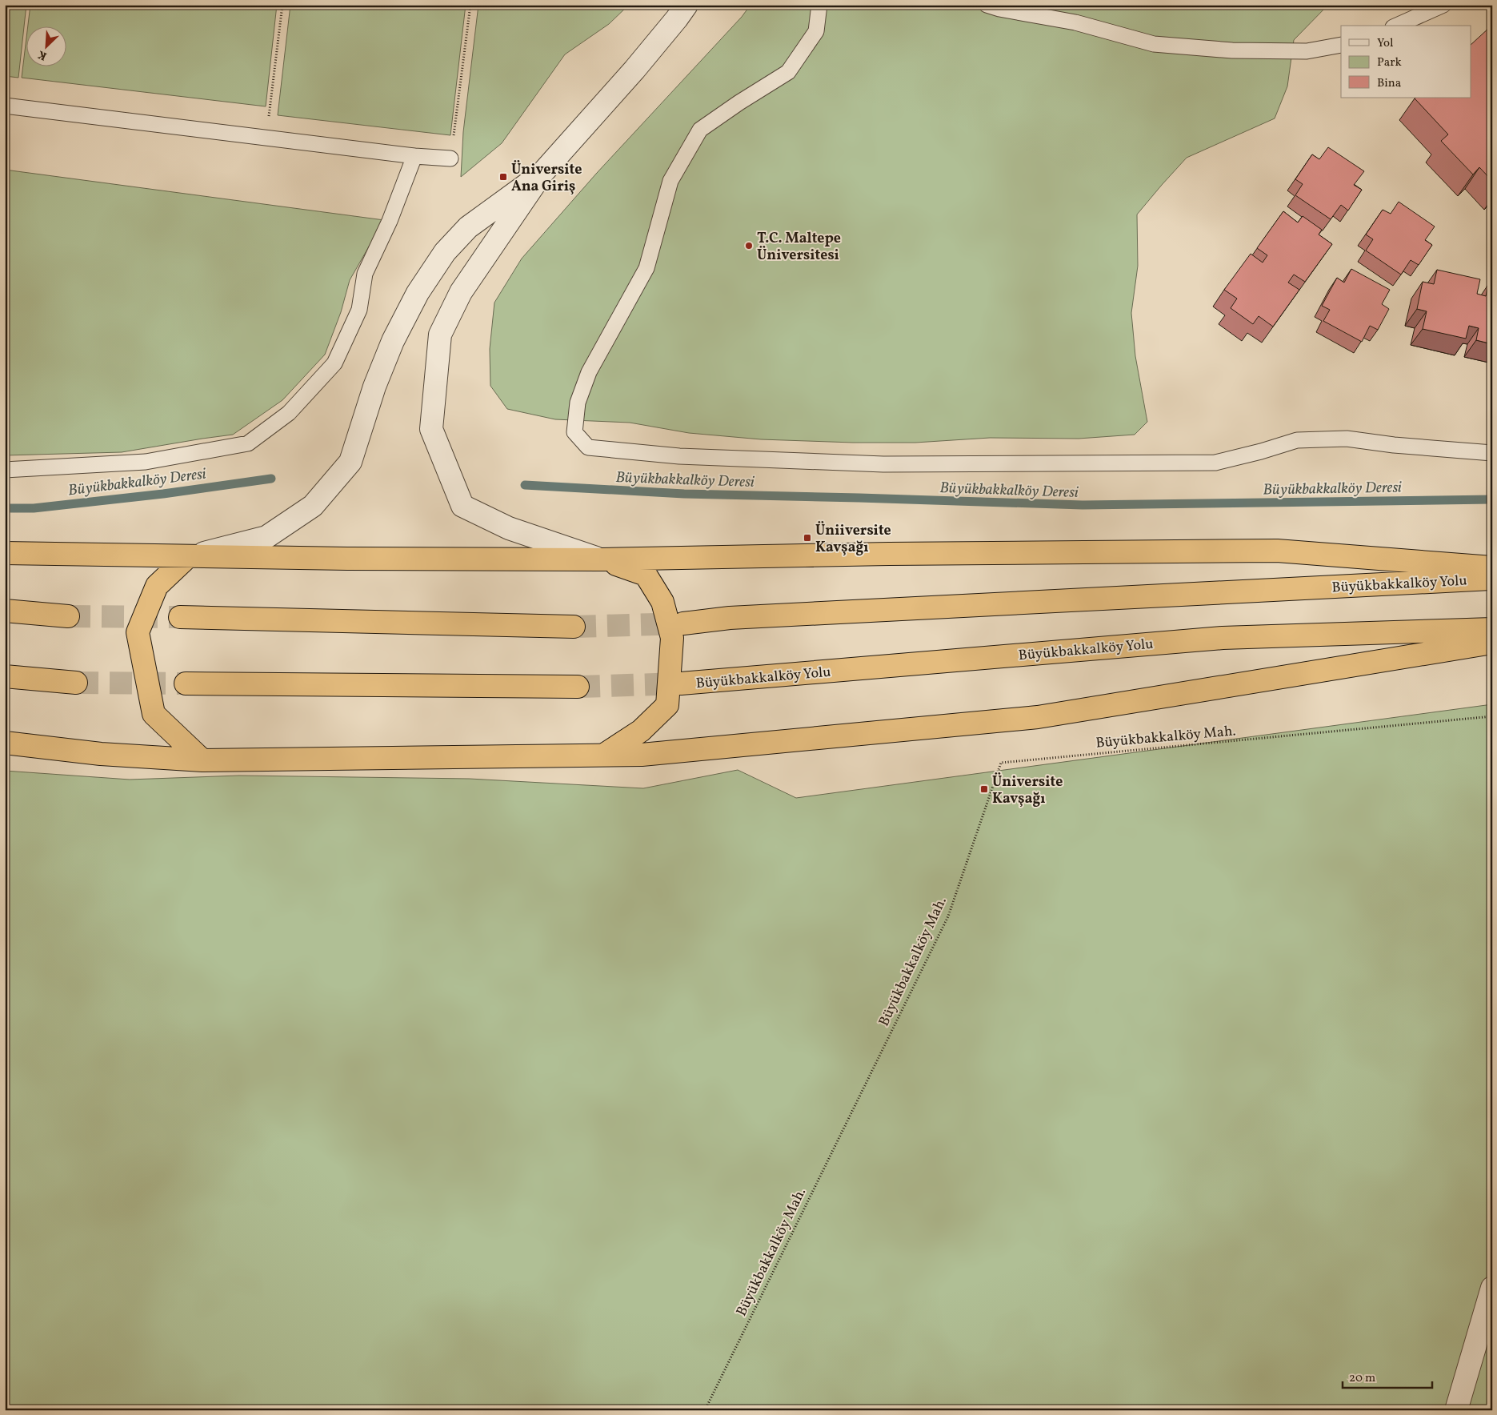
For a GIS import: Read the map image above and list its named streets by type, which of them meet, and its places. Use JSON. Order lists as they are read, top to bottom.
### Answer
{
  "streets": {
    "highway": ["Büyükbakkalköy Yolu"],
    "path": ["Büyükbakkalköy Mah."]
  },
  "water": ["Büyükbakkalköy Deresi"],
  "places": {
    "transit": ["Üniversite Ana Giriş", "Üniiversite Kavşağı", "Üniversite Kavşağı"],
    "other": ["T.C. Maltepe Üniversitesi"]
  },
  "legend": ["Yol", "Park", "Bina"],
  "scale_bar": "20 m",
  "north": "bottom left"
}
